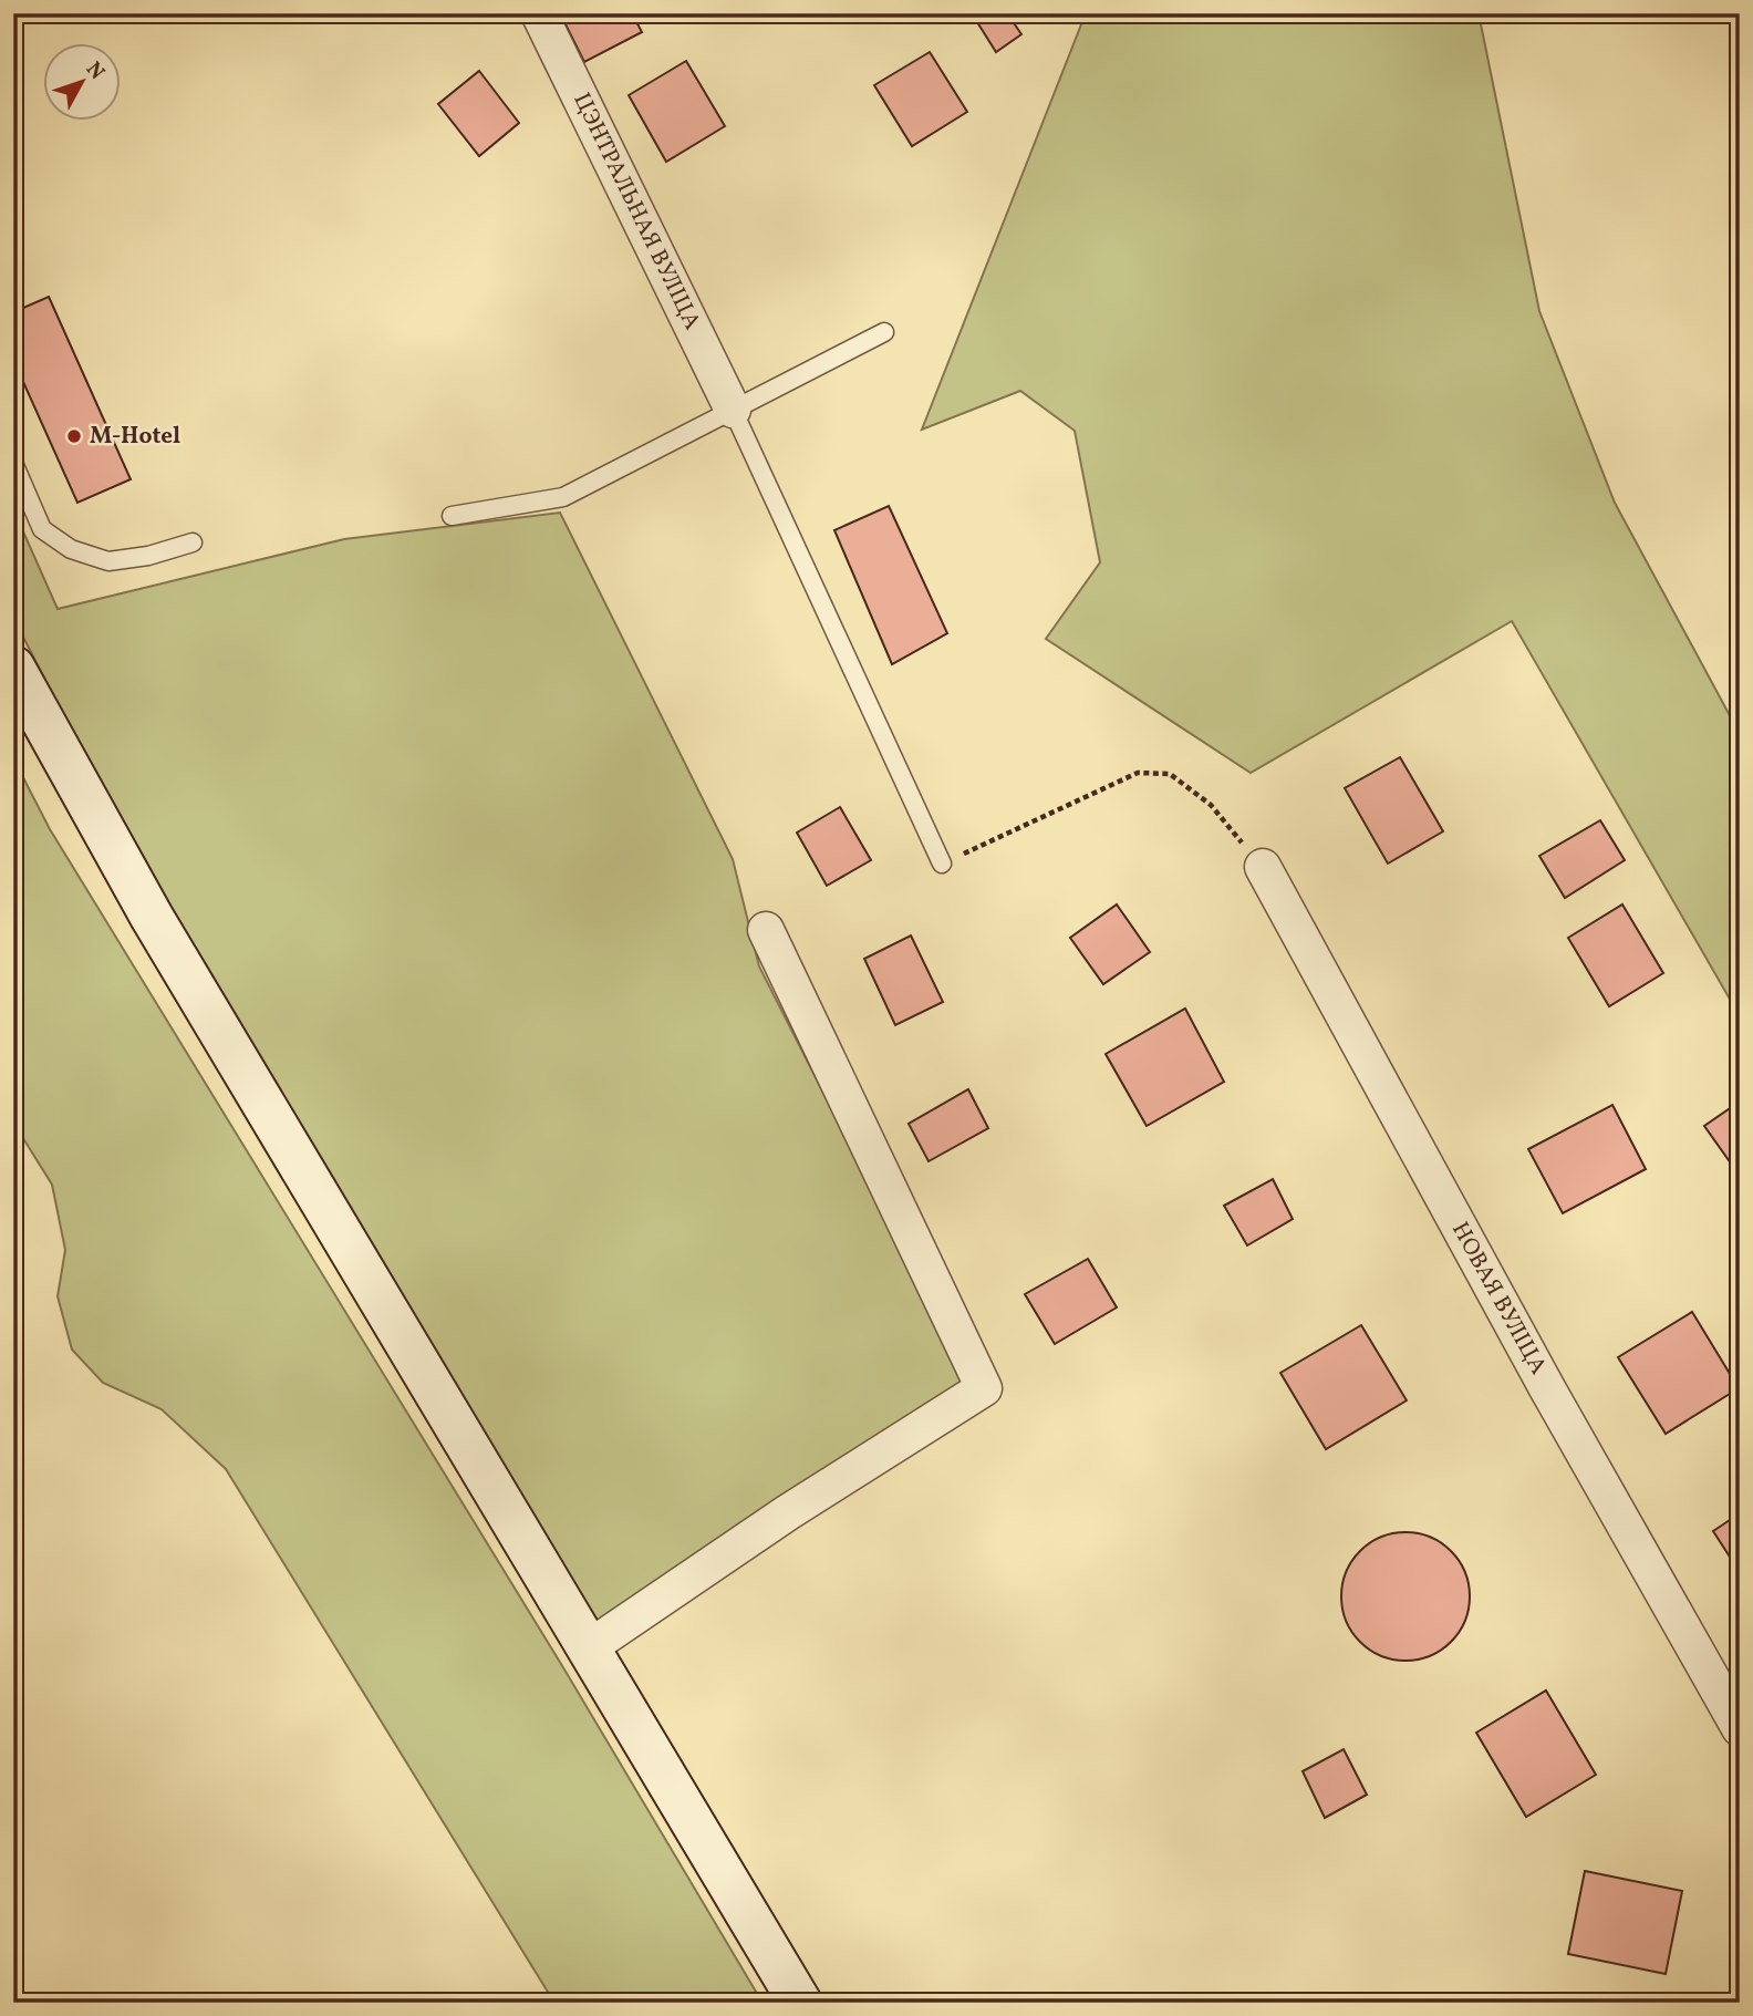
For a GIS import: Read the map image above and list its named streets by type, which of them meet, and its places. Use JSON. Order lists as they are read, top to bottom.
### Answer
{
  "streets": {
    "street": ["ЦЭНТРАЛЬНАЯ ВУЛІЦА", "НОВАЯ ВУЛІЦА"]
  },
  "places": ["M-Hotel"],
  "north": "top right"
}
